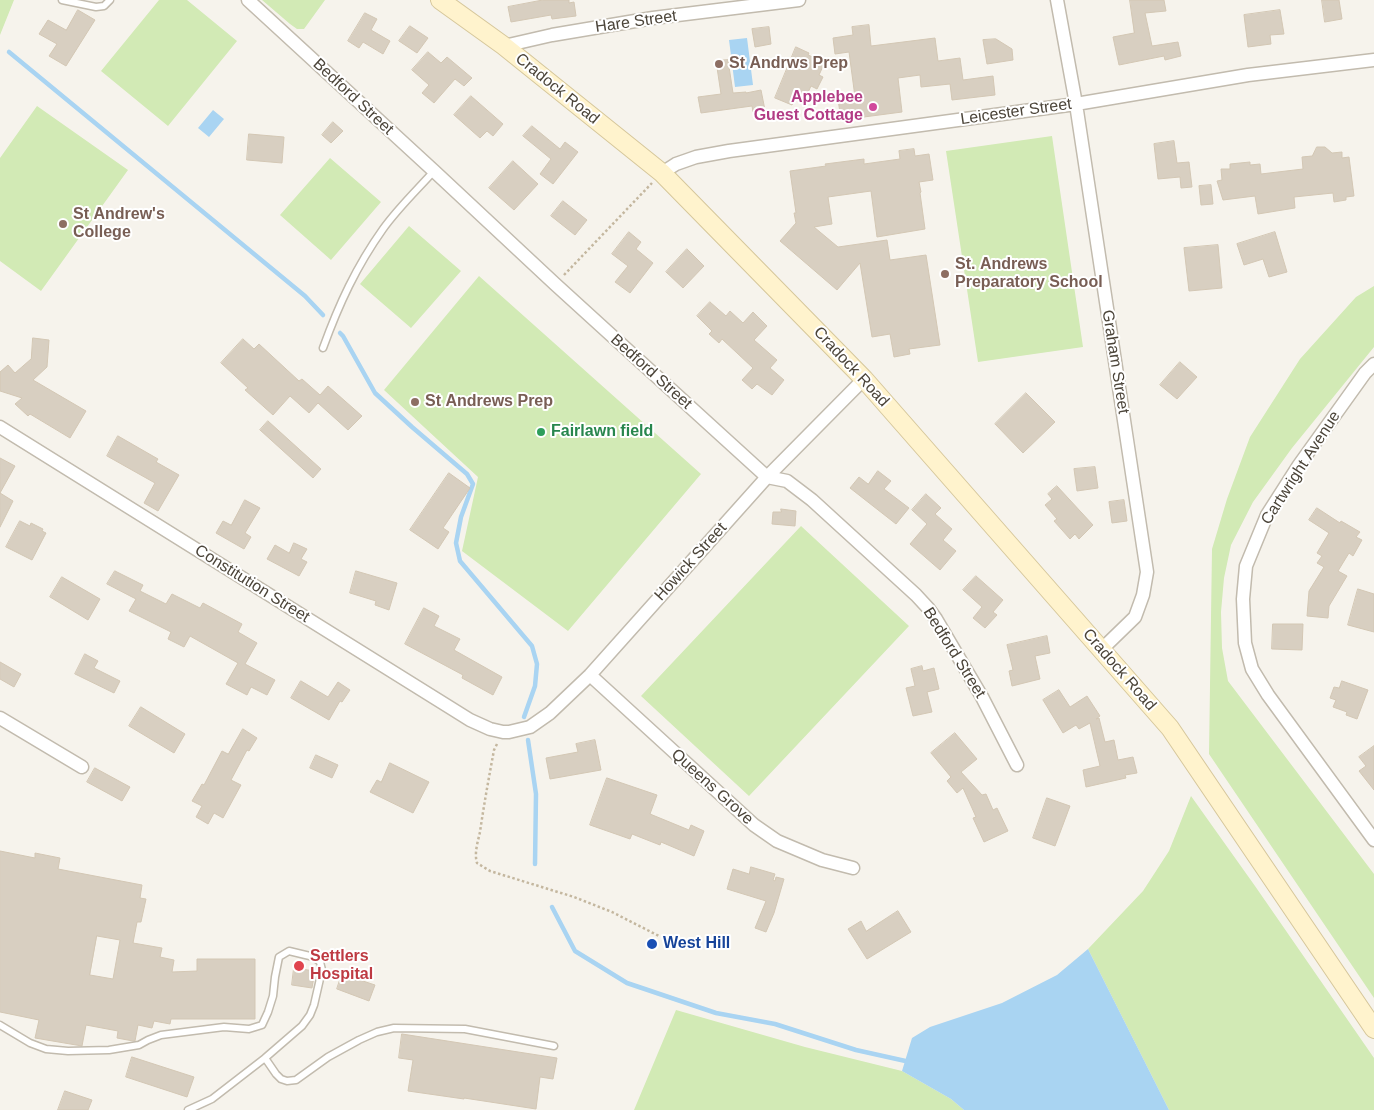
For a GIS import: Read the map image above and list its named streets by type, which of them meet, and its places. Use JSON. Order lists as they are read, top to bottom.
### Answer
{
  "streets": {
    "main road": ["Cradock Road"],
    "street": [
      "Hare Street",
      "Bedford Street",
      "Leicester Street",
      "Graham Street",
      "Cartwright Avenue",
      "Howick Street",
      "Constitution Street",
      "Queens Grove"
    ]
  },
  "crossings": [
    ["Hare Street", "Cradock Road"],
    ["Cradock Road", "Leicester Street"],
    ["Cradock Road", "Graham Street"],
    ["Cradock Road", "Howick Street"],
    ["Bedford Street", "Howick Street"],
    ["Leicester Street", "Graham Street"],
    ["Howick Street", "Constitution Street"],
    ["Howick Street", "Queens Grove"]
  ],
  "places": [
    "St Andrws Prep",
    "Applebee Guest Cottage",
    "St Andrew's College",
    "St. Andrews Preparatory School",
    "St Andrews Prep",
    "Fairlawn field",
    "West Hill",
    "Settlers Hospital"
  ]
}
